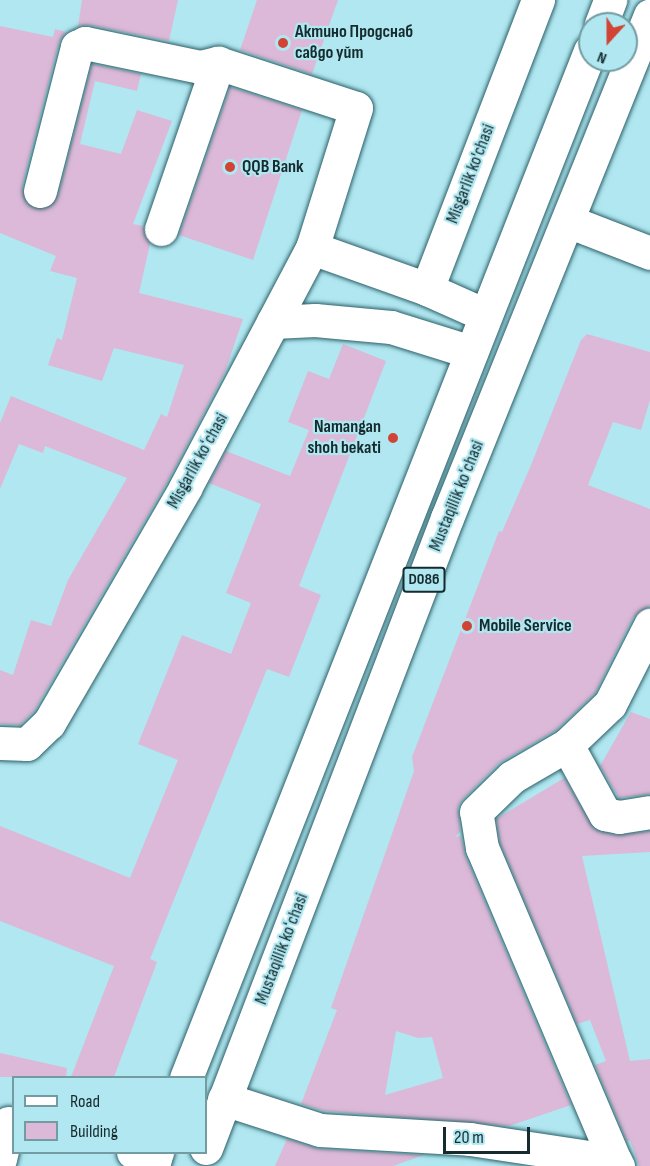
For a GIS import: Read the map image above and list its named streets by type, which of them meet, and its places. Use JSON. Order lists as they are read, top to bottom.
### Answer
{
  "streets": {
    "main road": [
      "Misgarlik ko'chasi",
      "Misgarlik koʻchasi",
      "Mustaqillik koʻchasi",
      "D086"
    ]
  },
  "places": [
    "Актино Продснаб савдо уйт",
    "QQB Bank",
    "Namangan shoh bekati",
    "Mobile Service"
  ],
  "legend": ["Road", "Building"],
  "scale_bar": "20 m",
  "north": "bottom"
}
